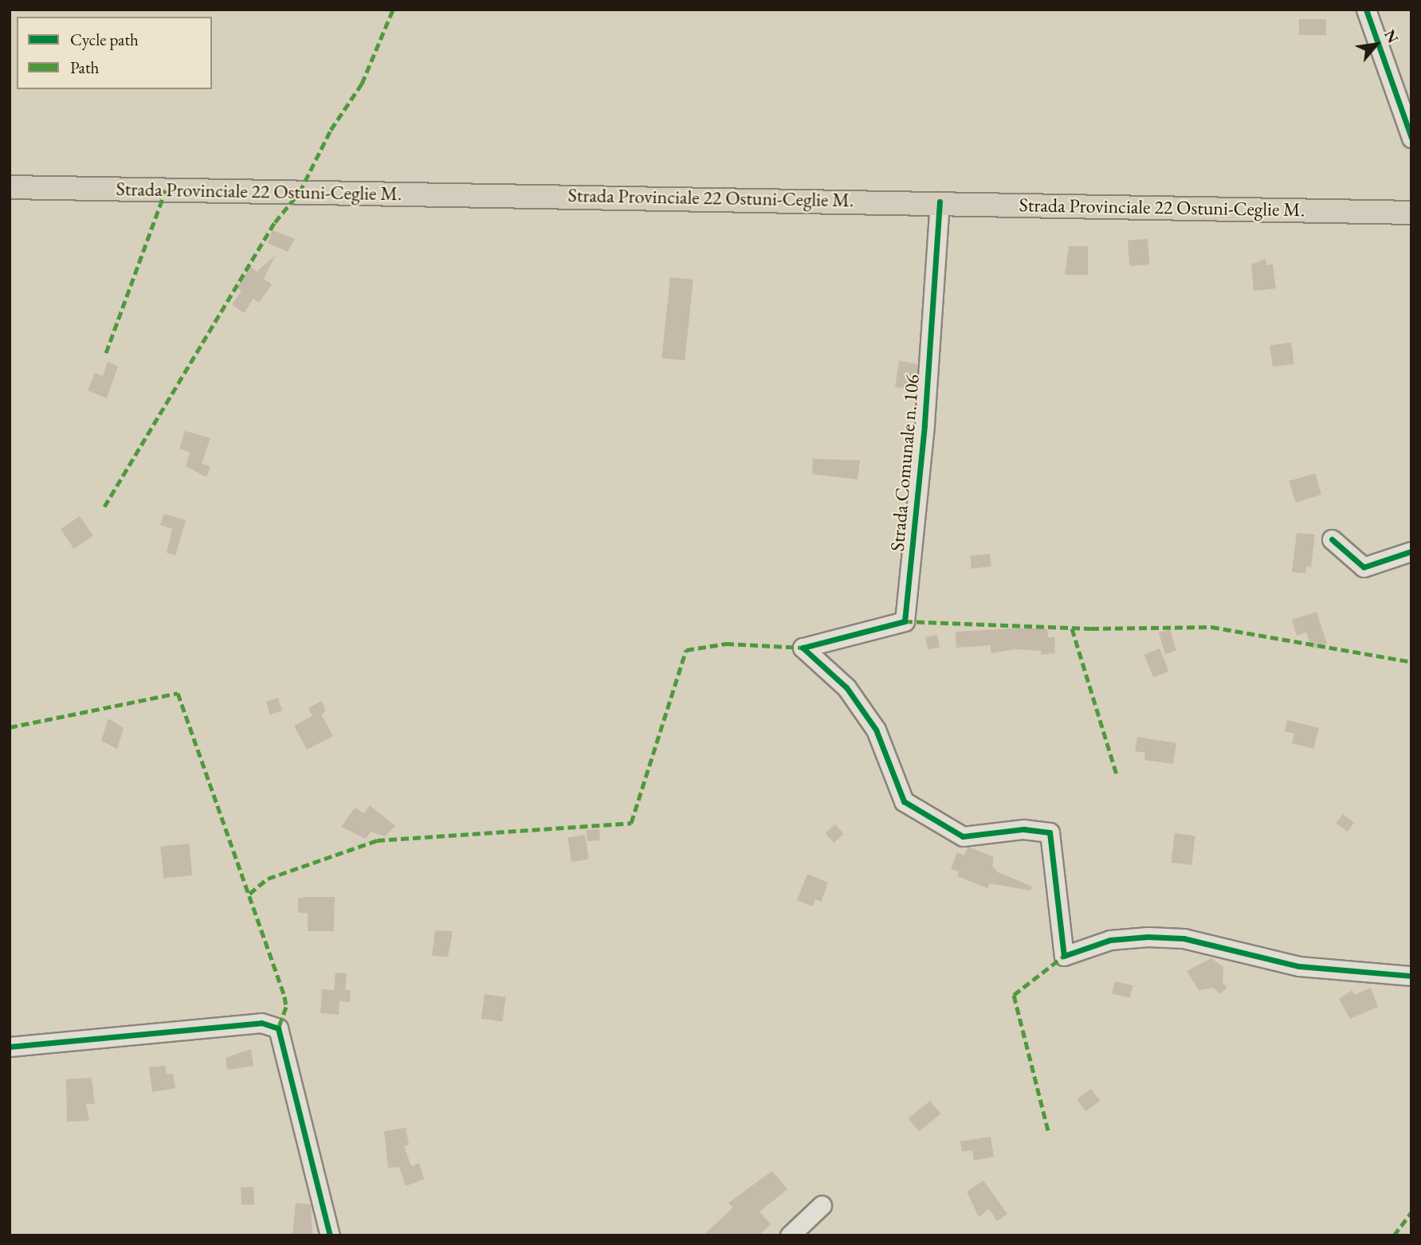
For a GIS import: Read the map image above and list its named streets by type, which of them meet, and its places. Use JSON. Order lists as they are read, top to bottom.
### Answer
{
  "streets": {
    "main road": ["Strada Provinciale 22 Ostuni-Ceglie M."],
    "street": ["Strada Comunale n. 106"]
  },
  "crossings": [
    ["Strada Provinciale 22 Ostuni-Ceglie M.", "Strada Comunale n. 106"]
  ],
  "legend": ["Cycle path", "Path"],
  "north": "top right"
}
